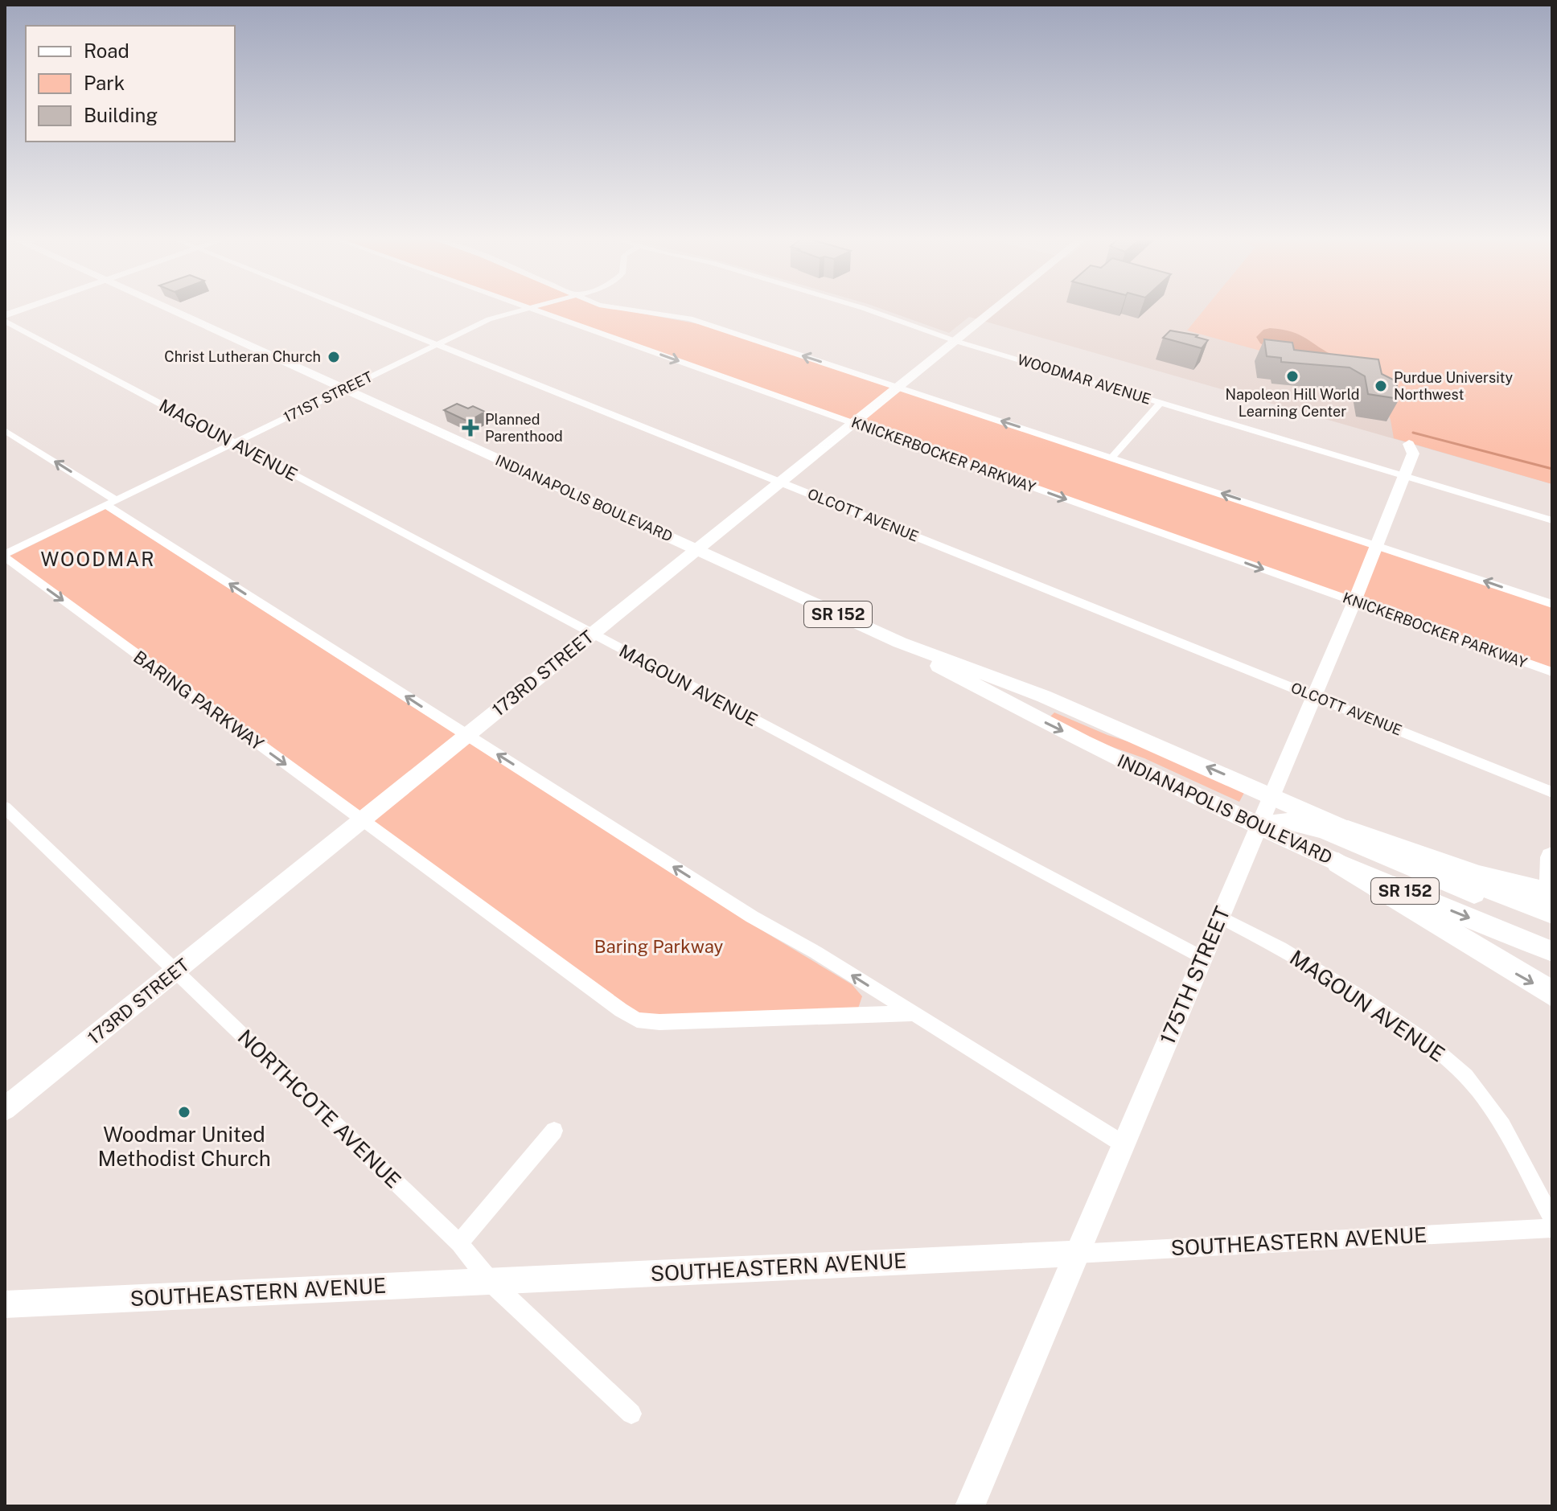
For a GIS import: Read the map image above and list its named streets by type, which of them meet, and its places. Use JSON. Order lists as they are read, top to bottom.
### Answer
{
  "streets": {
    "main road": ["INDIANAPOLIS BOULEVARD", "SR 152"],
    "street": [
      "WOODMAR AVENUE",
      "171ST STREET",
      "MAGOUN AVENUE",
      "KNICKERBOCKER PARKWAY",
      "OLCOTT AVENUE",
      "173RD STREET",
      "BARING PARKWAY",
      "175TH STREET",
      "NORTHCOTE AVENUE",
      "SOUTHEASTERN AVENUE"
    ]
  },
  "crossings": [
    ["WOODMAR AVENUE", "173RD STREET"],
    ["WOODMAR AVENUE", "175TH STREET"],
    ["171ST STREET", "MAGOUN AVENUE"],
    ["171ST STREET", "INDIANAPOLIS BOULEVARD"],
    ["171ST STREET", "OLCOTT AVENUE"],
    ["171ST STREET", "BARING PARKWAY"],
    ["MAGOUN AVENUE", "173RD STREET"],
    ["MAGOUN AVENUE", "175TH STREET"],
    ["KNICKERBOCKER PARKWAY", "173RD STREET"],
    ["KNICKERBOCKER PARKWAY", "175TH STREET"],
    ["INDIANAPOLIS BOULEVARD", "173RD STREET"],
    ["INDIANAPOLIS BOULEVARD", "175TH STREET"],
    ["OLCOTT AVENUE", "173RD STREET"],
    ["OLCOTT AVENUE", "175TH STREET"],
    ["173RD STREET", "BARING PARKWAY"],
    ["173RD STREET", "NORTHCOTE AVENUE"],
    ["175TH STREET", "SOUTHEASTERN AVENUE"],
    ["NORTHCOTE AVENUE", "SOUTHEASTERN AVENUE"]
  ],
  "districts": ["WOODMAR"],
  "parks": ["Baring Parkway"],
  "places": {
    "other": [
      "Christ Lutheran Church",
      "Napoleon Hill World Learning Center",
      "Purdue University Northwest",
      "Woodmar United Methodist Church"
    ],
    "health": ["Planned Parenthood"]
  },
  "legend": ["Road", "Park", "Building"]
}
